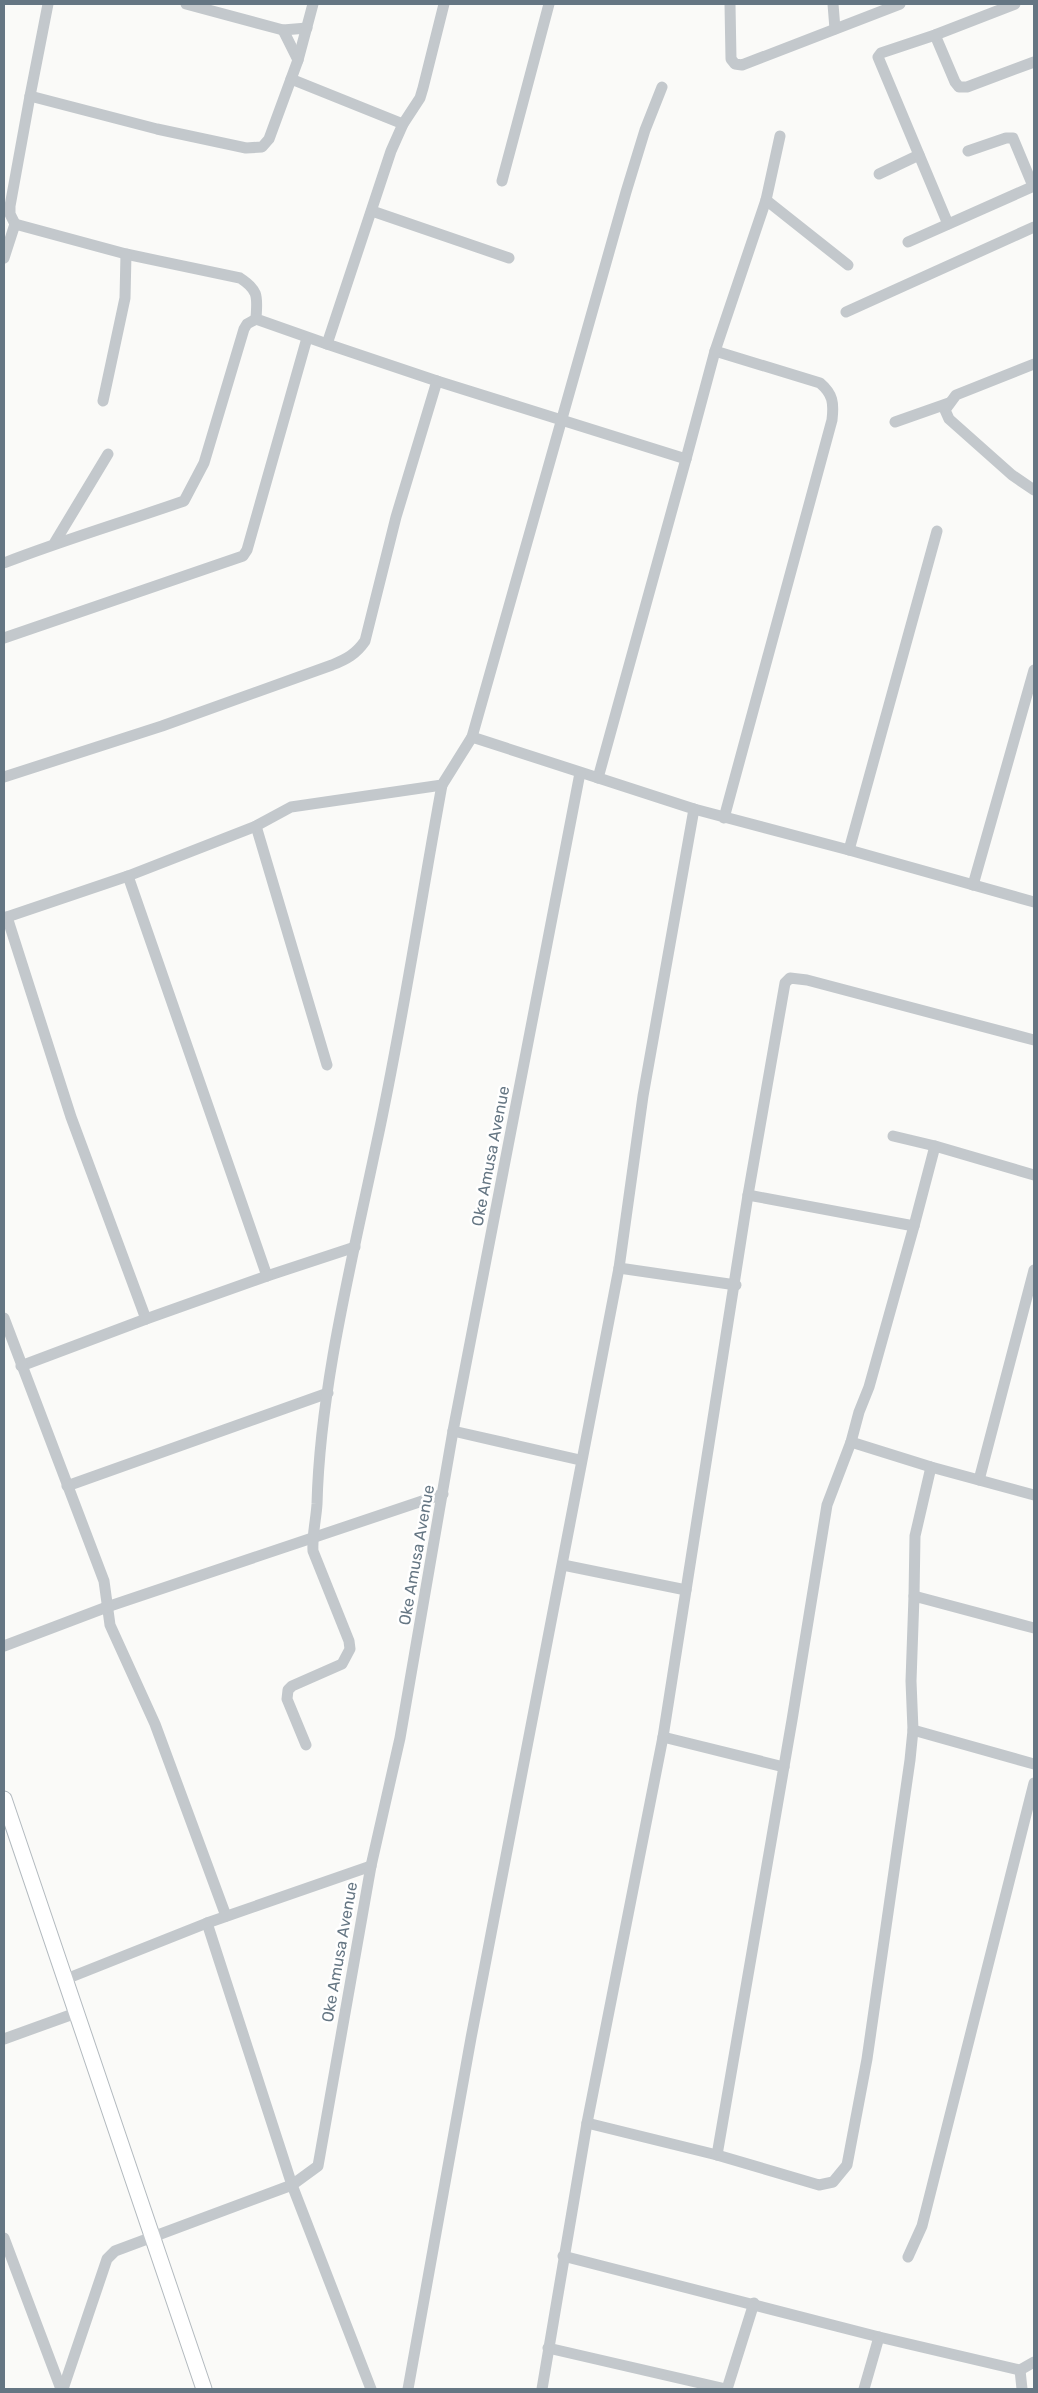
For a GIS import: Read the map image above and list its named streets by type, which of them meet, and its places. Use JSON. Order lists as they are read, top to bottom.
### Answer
{
  "streets": {
    "street": ["Oke Amusa Avenue"]
  }
}
